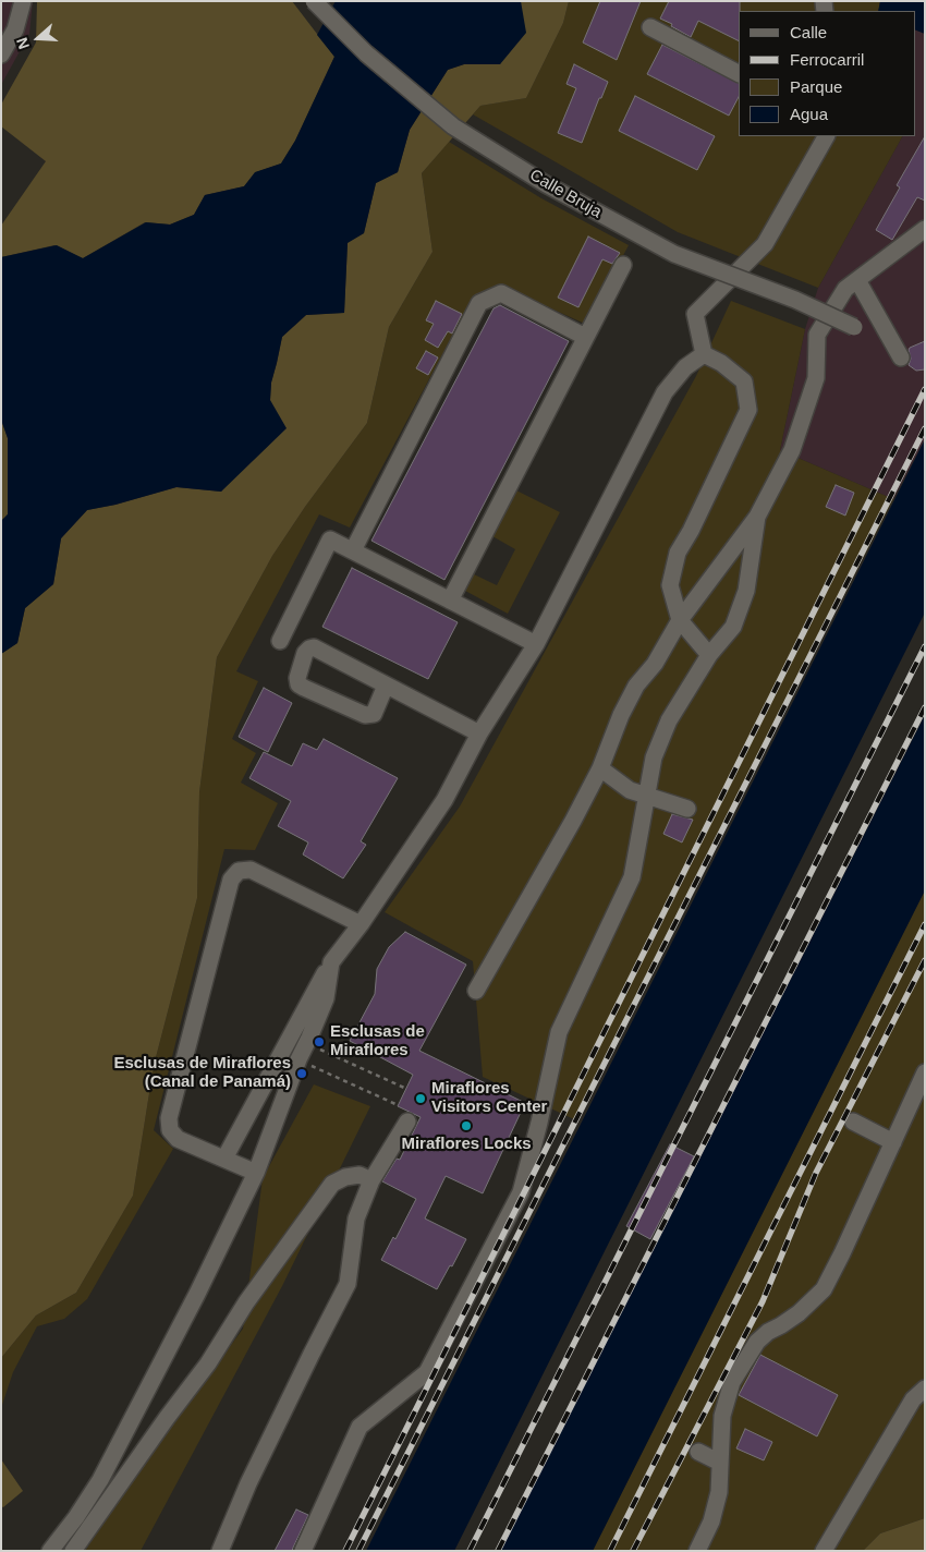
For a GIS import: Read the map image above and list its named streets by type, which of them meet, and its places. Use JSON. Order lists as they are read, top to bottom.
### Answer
{
  "streets": {
    "lane": ["Calle Bruja"]
  },
  "places": [
    "Esclusas de Miraflores",
    "Esclusas de Miraflores (Canal de Panamá)",
    "Miraflores Visitors Center",
    "Miraflores Locks"
  ],
  "legend": [
    "Calle",
    "Ferrocarril",
    "Parque",
    "Agua"
  ],
  "north": "left"
}
